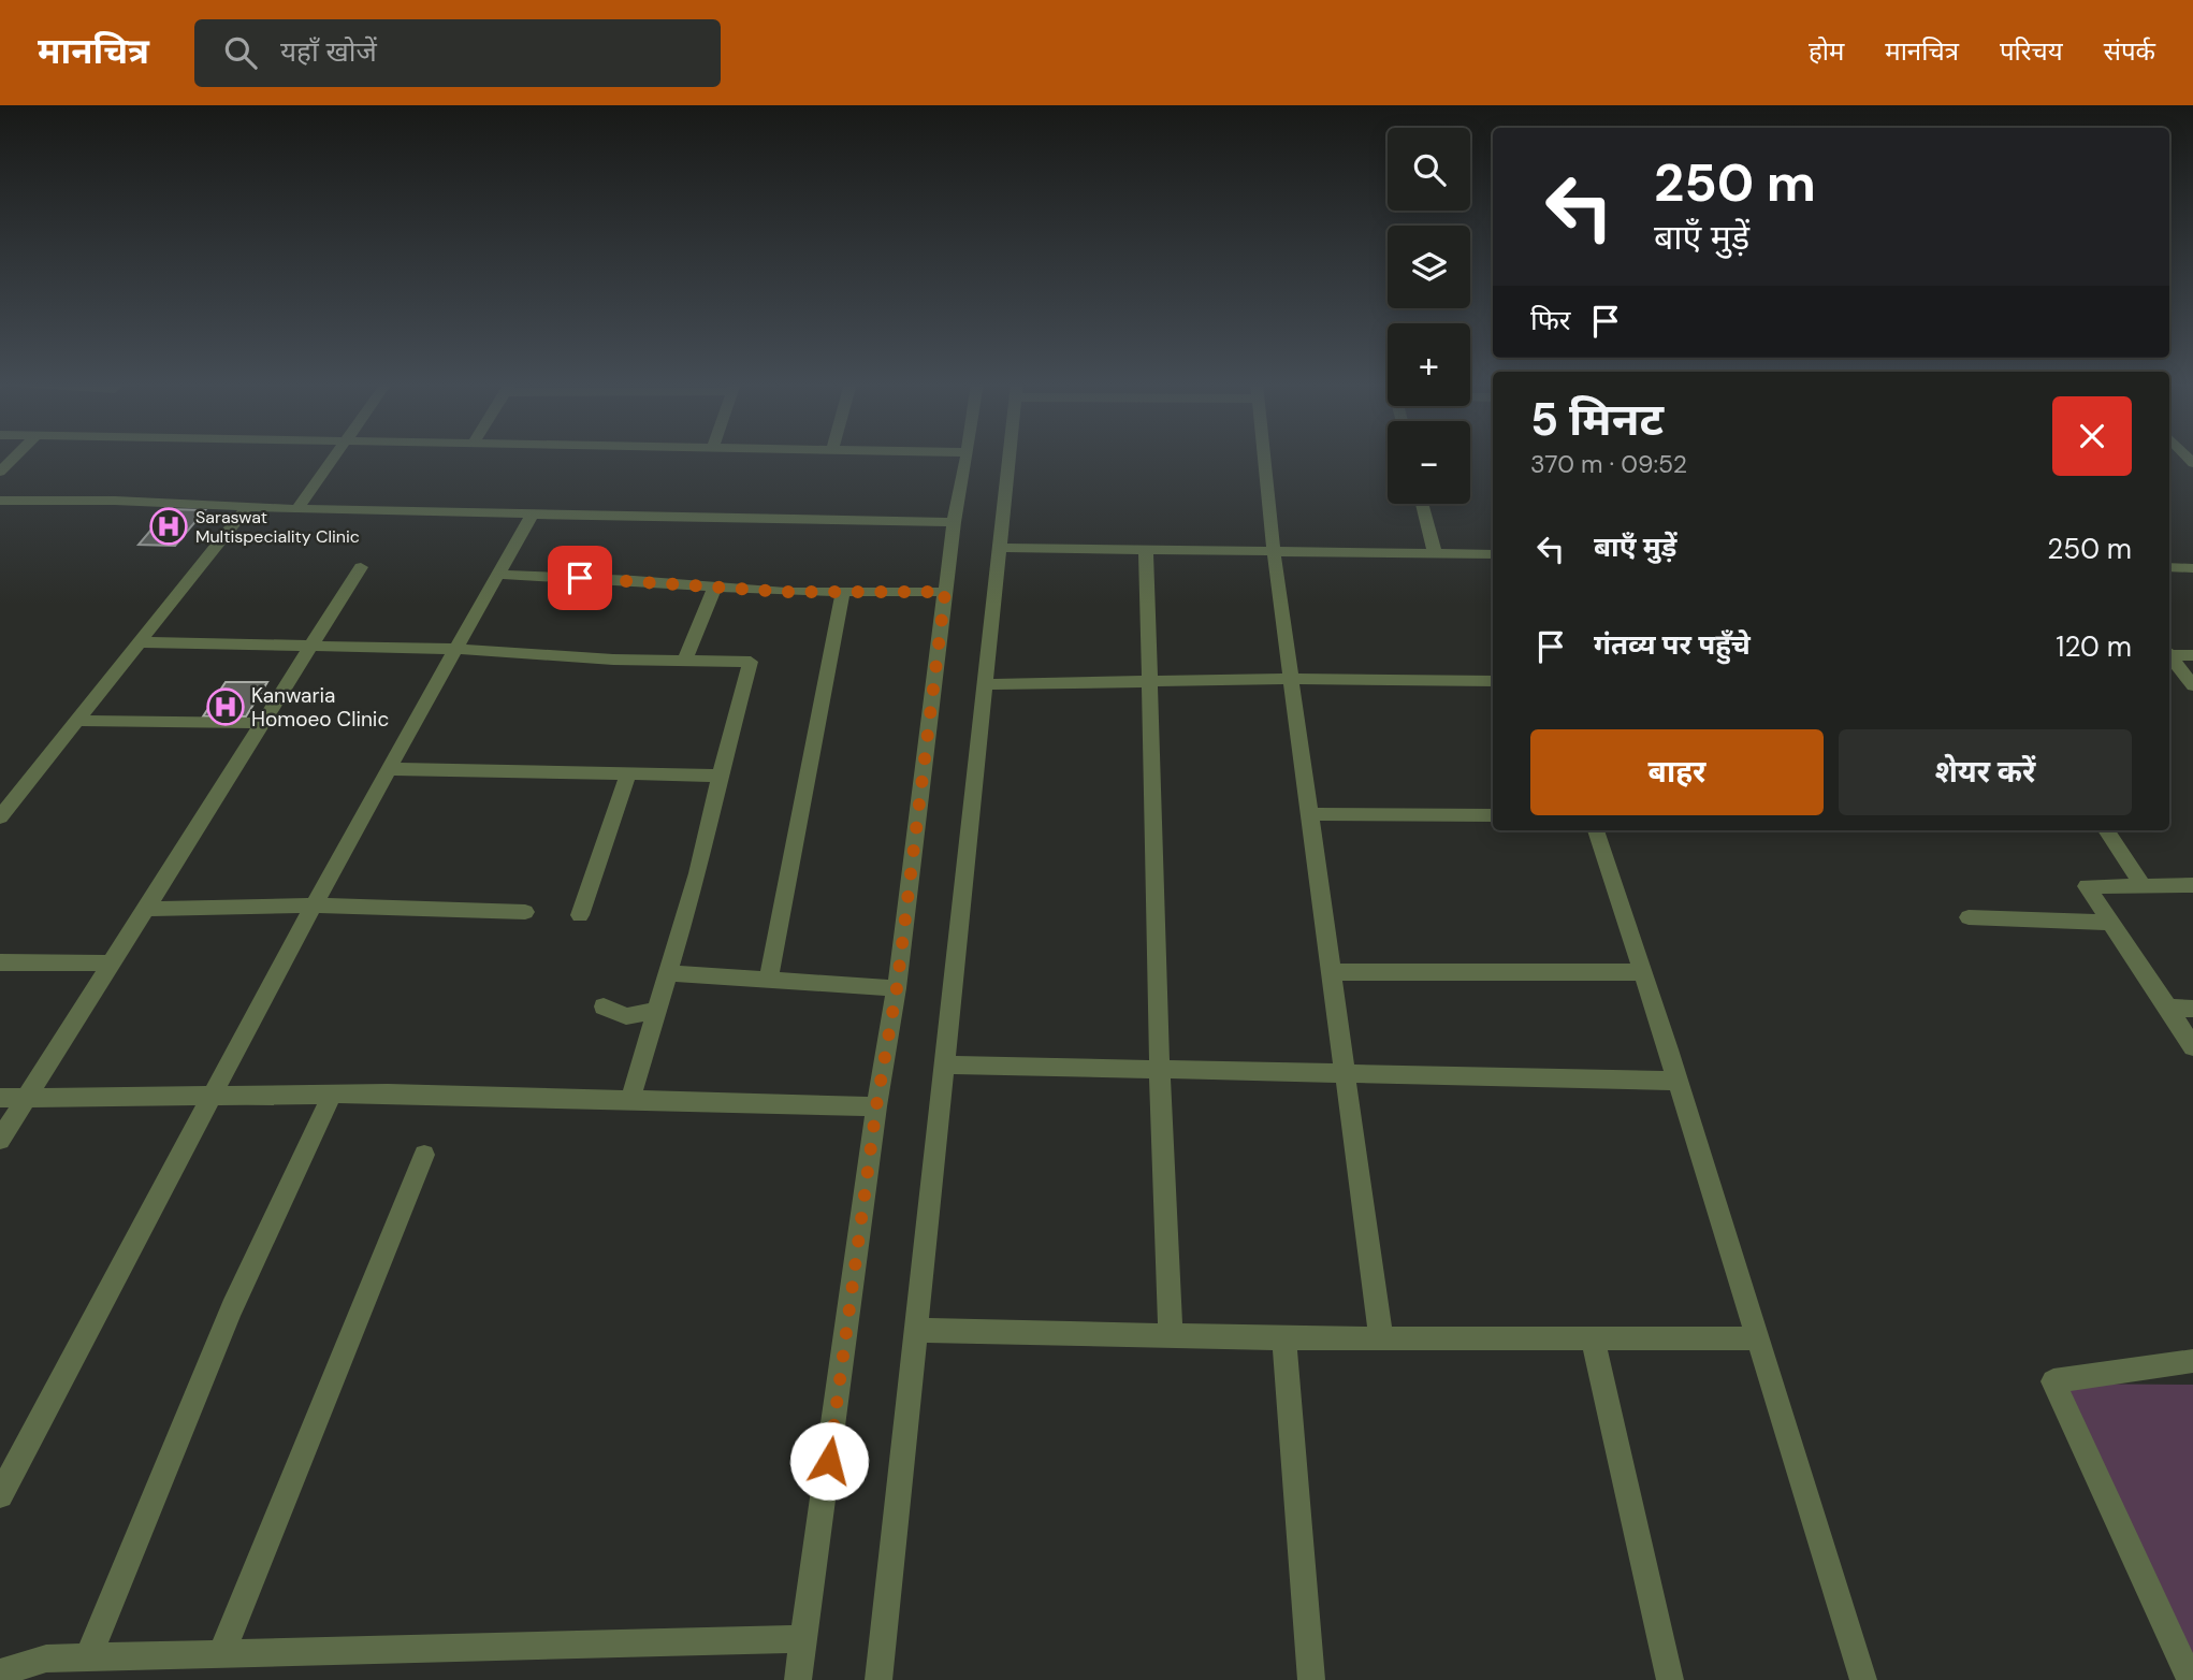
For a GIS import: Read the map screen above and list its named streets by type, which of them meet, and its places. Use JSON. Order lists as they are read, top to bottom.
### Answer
{
  "places": {
    "hospital": ["Saraswat Multispeciality Clinic", "Kanwaria Homoeo Clinic"]
  },
  "page": {
    "header": "मानचित्र",
    "search": "यहाँ खोजें",
    "nav": [
      "होम",
      "मानचित्र",
      "परिचय",
      "संपर्क"
    ],
    "map_buttons": ["+", "−"],
    "turn": ["250 m", "बाएँ मुड़ें"],
    "then": "फिर",
    "heading": ["5 मिनट", "370 m · 09:52"],
    "list": [
      {
        "name": "बाएँ मुड़ें",
        "value": "250 m"
      },
      {
        "name": "गंतव्य पर पहुँचे",
        "value": "120 m"
      }
    ],
    "buttons": ["बाहर", "शेयर करें"]
  }
}
